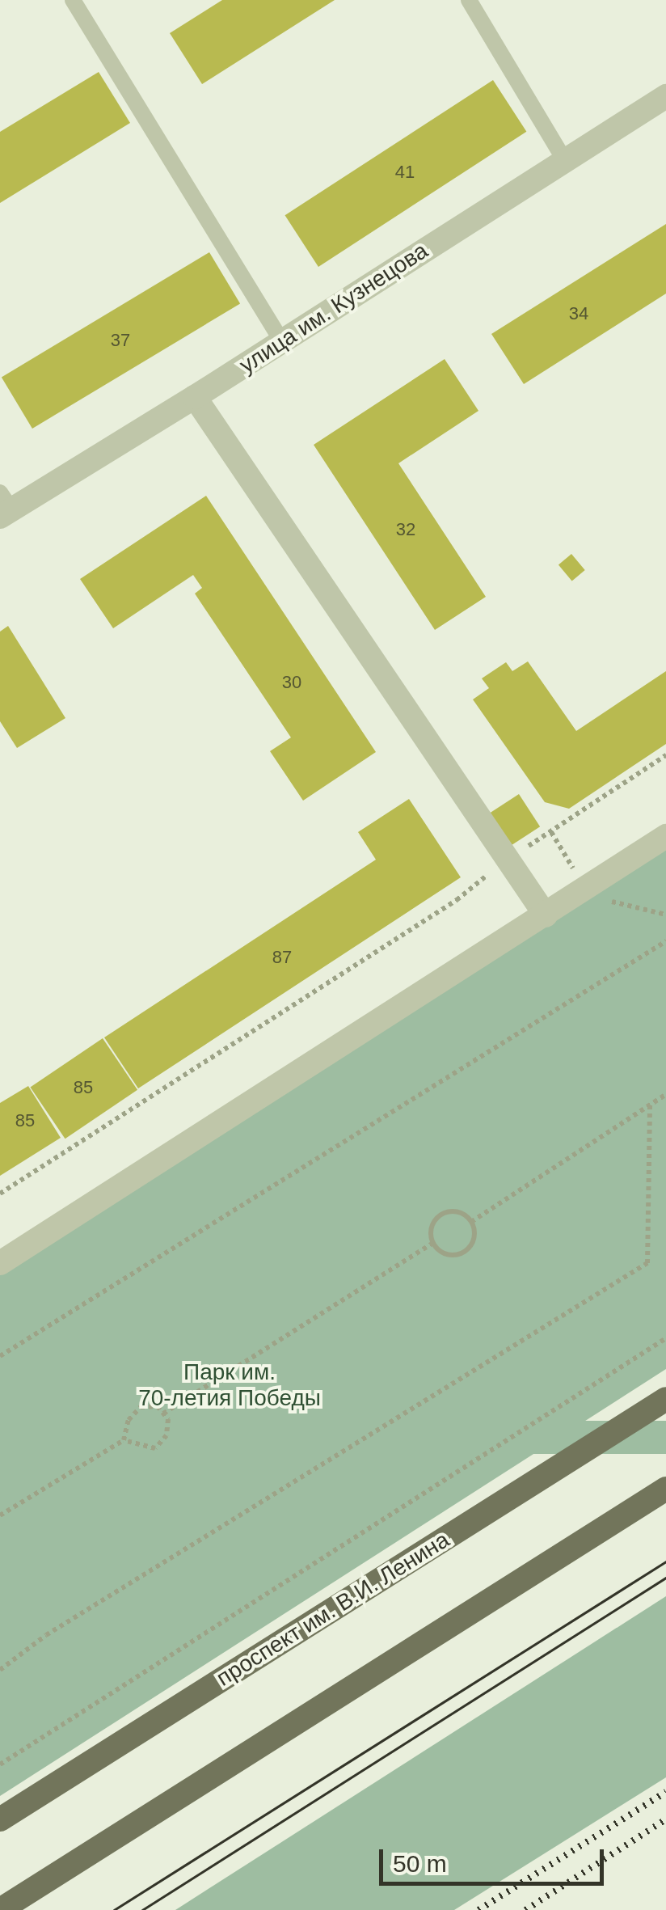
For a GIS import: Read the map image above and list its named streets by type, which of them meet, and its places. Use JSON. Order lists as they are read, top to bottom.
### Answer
{
  "streets": {
    "main road": ["проспект им. В.И. Ленина"],
    "street": ["улица им. Кузнецова"]
  },
  "parks": ["Парк им. 70-летия Победы"],
  "house_numbers": [
    "41",
    "34",
    "37",
    "32",
    "30",
    "87",
    "85",
    "85"
  ],
  "scale_bar": "50 m"
}
